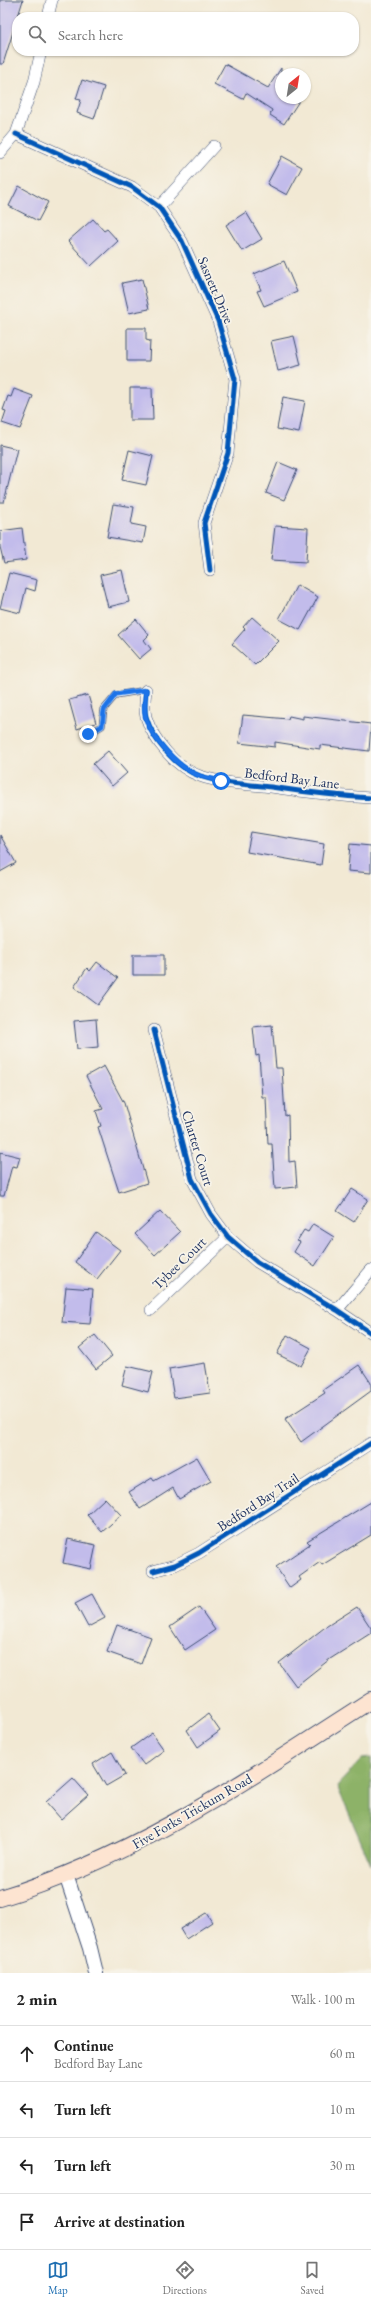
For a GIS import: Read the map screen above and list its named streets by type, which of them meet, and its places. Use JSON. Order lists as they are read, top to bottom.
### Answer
{
  "streets": {
    "main road": ["Five Forks Trickum Road"],
    "street": [
      "Sasnett Drive",
      "Bedford Bay Lane",
      "Charter Court",
      "Tybee Court",
      "Bedford Bay Trail"
    ]
  },
  "crossings": [
    ["Charter Court", "Tybee Court"]
  ],
  "north": "top right",
  "page": {
    "search": "Search here",
    "heading": ["2 min", "Walk · 100 m"],
    "list": [
      ["Continue", "Bedford Bay Lane", "60 m"],
      ["Turn left", "10 m"],
      ["Turn left", "30 m"],
      "Arrive at destination"
    ],
    "nav": ["Map", "Directions", "Saved"]
  }
}
